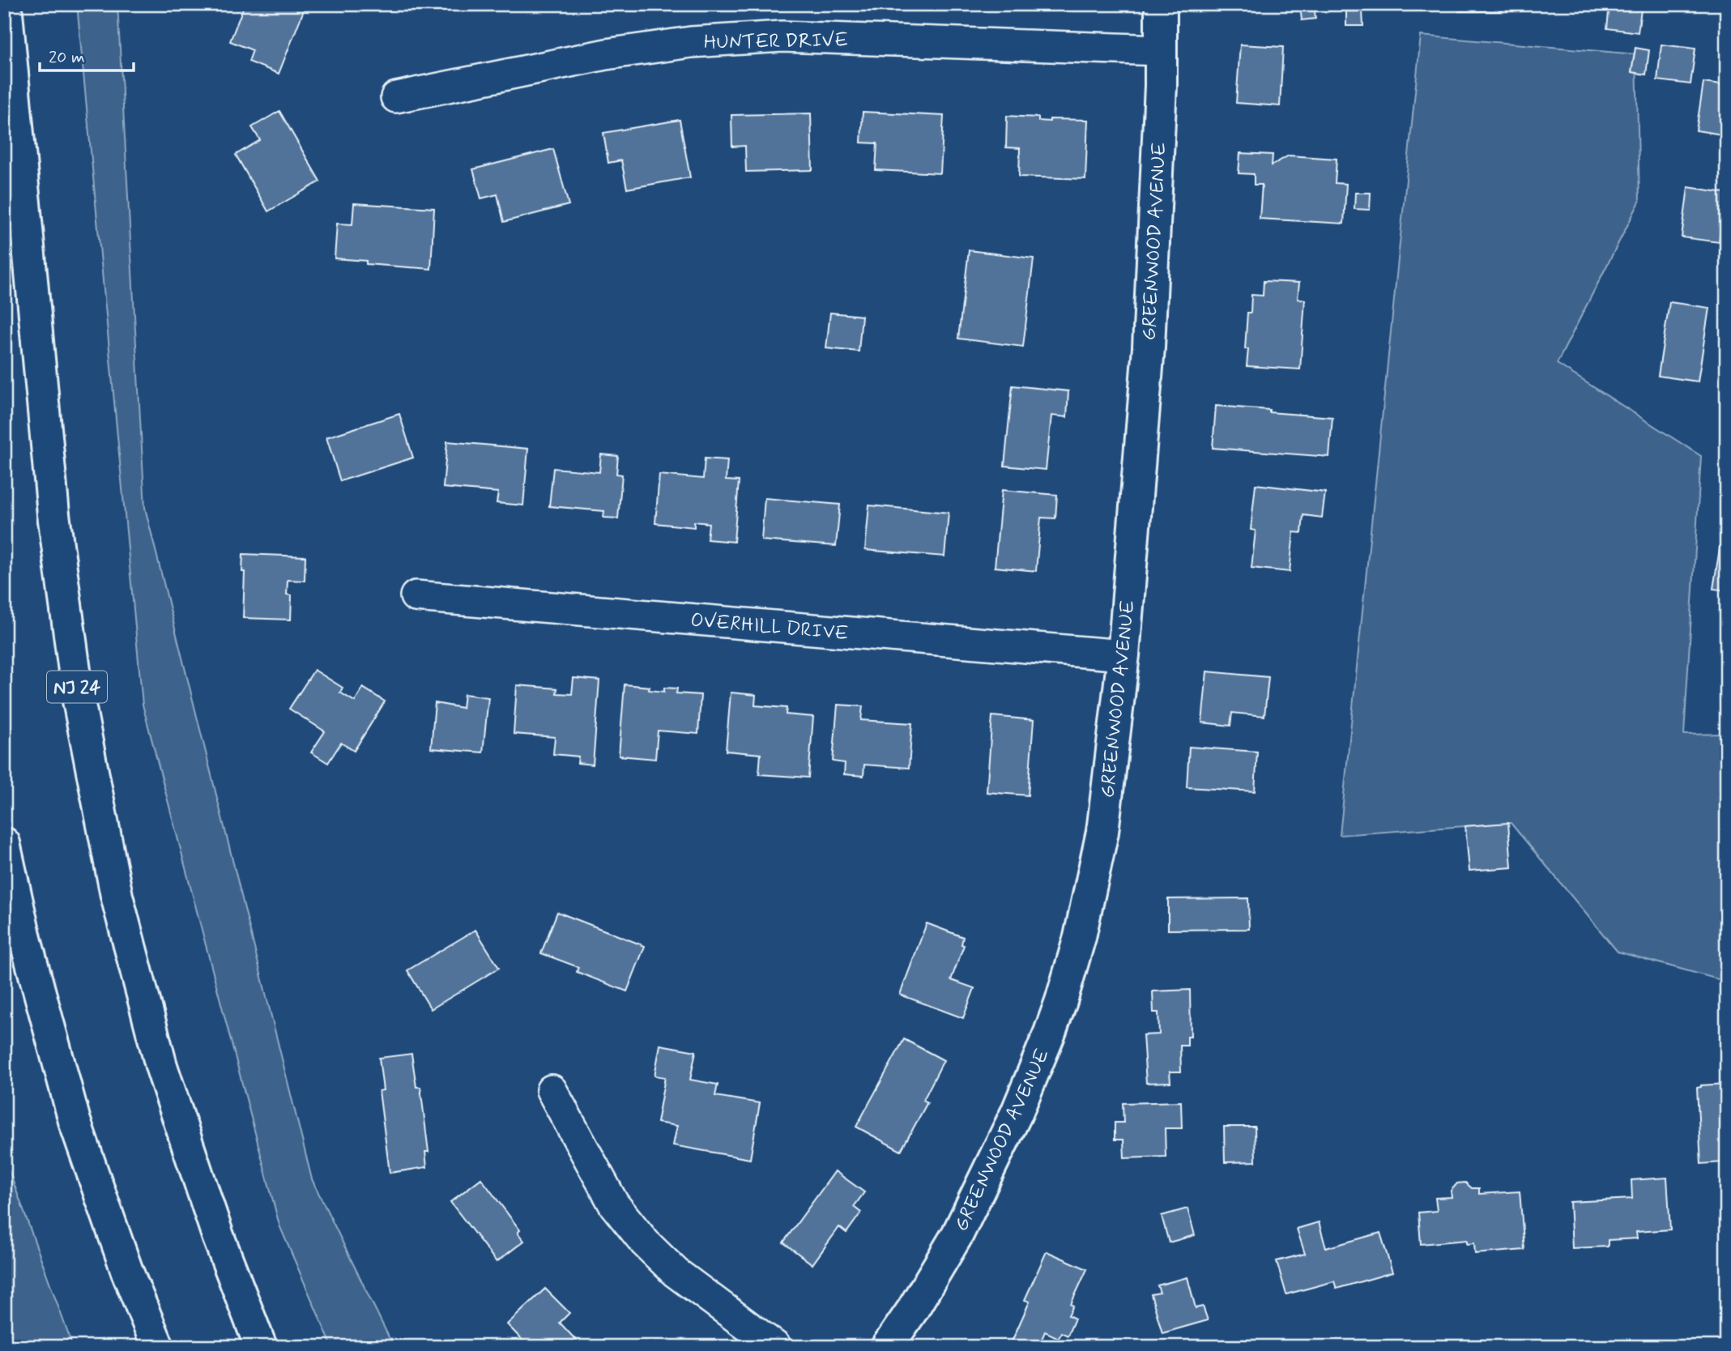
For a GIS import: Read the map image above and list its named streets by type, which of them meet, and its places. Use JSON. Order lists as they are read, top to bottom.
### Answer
{
  "streets": {
    "main road": ["GREENWOOD AVENUE", "NJ 24"],
    "street": ["HUNTER DRIVE", "OVERHILL DRIVE"]
  },
  "crossings": [
    ["HUNTER DRIVE", "GREENWOOD AVENUE"],
    ["GREENWOOD AVENUE", "OVERHILL DRIVE"]
  ],
  "scale_bar": "20 m"
}
